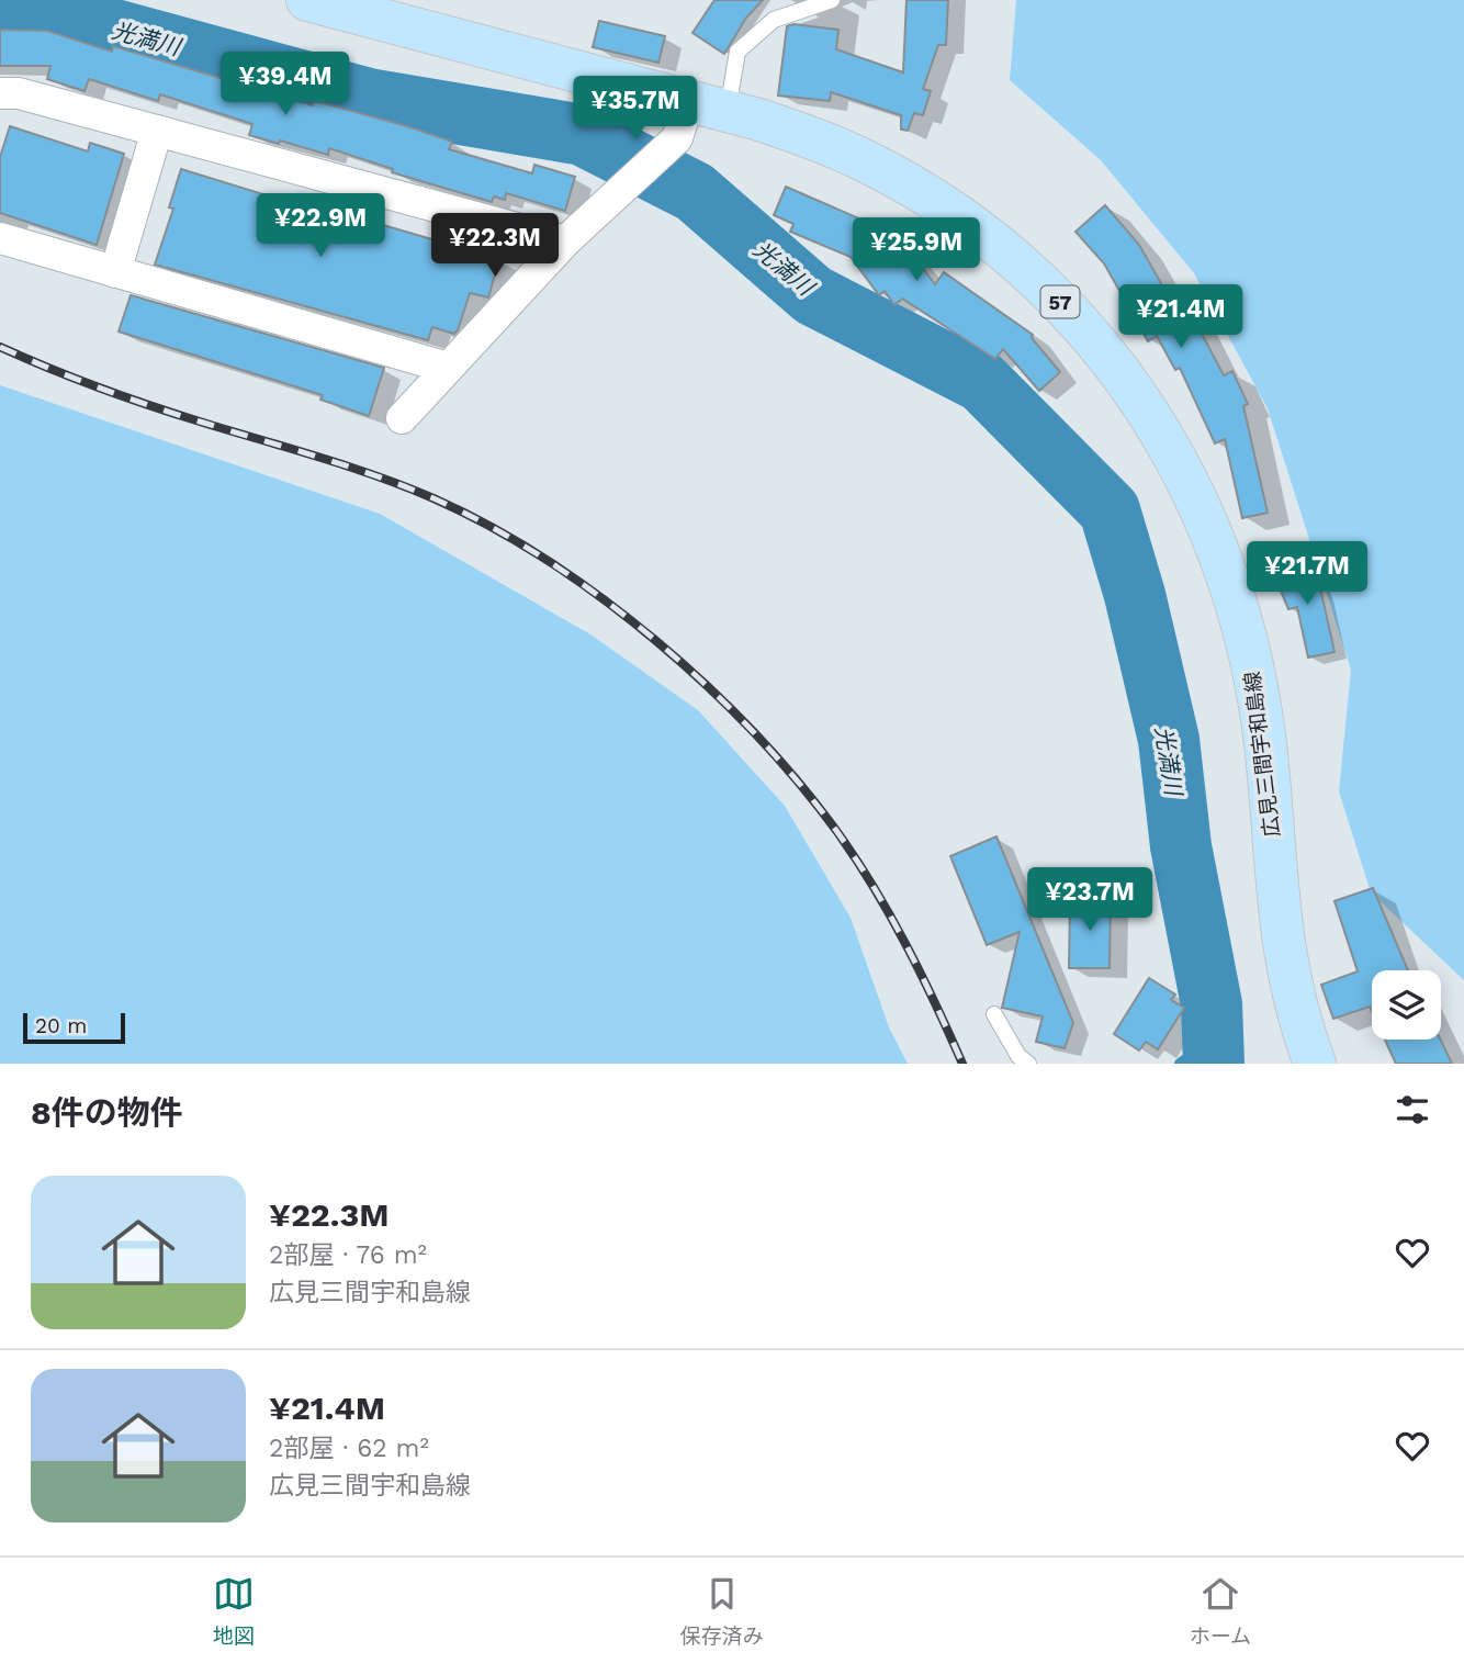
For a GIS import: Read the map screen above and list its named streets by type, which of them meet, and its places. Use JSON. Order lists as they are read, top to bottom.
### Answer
{
  "streets": {
    "main road": ["57", "広見三間宇和島線"]
  },
  "water": ["光満川"],
  "scale_bar": "20 m",
  "page": {
    "price": [
      "¥39.4M",
      "¥35.7M",
      "¥22.9M",
      "¥22.3M",
      "¥25.9M",
      "¥21.4M",
      "¥21.7M",
      "¥23.7M"
    ],
    "scale": "20 m",
    "heading": "8件の物件",
    "list": [
      {
        "name": "¥22.3M",
        "note": "2部屋 · 76 m² · 広見三間宇和島線"
      },
      {
        "name": "¥21.4M",
        "note": "2部屋 · 62 m² · 広見三間宇和島線"
      }
    ],
    "tabs": ["地図", "保存済み", "ホーム"]
  }
}
